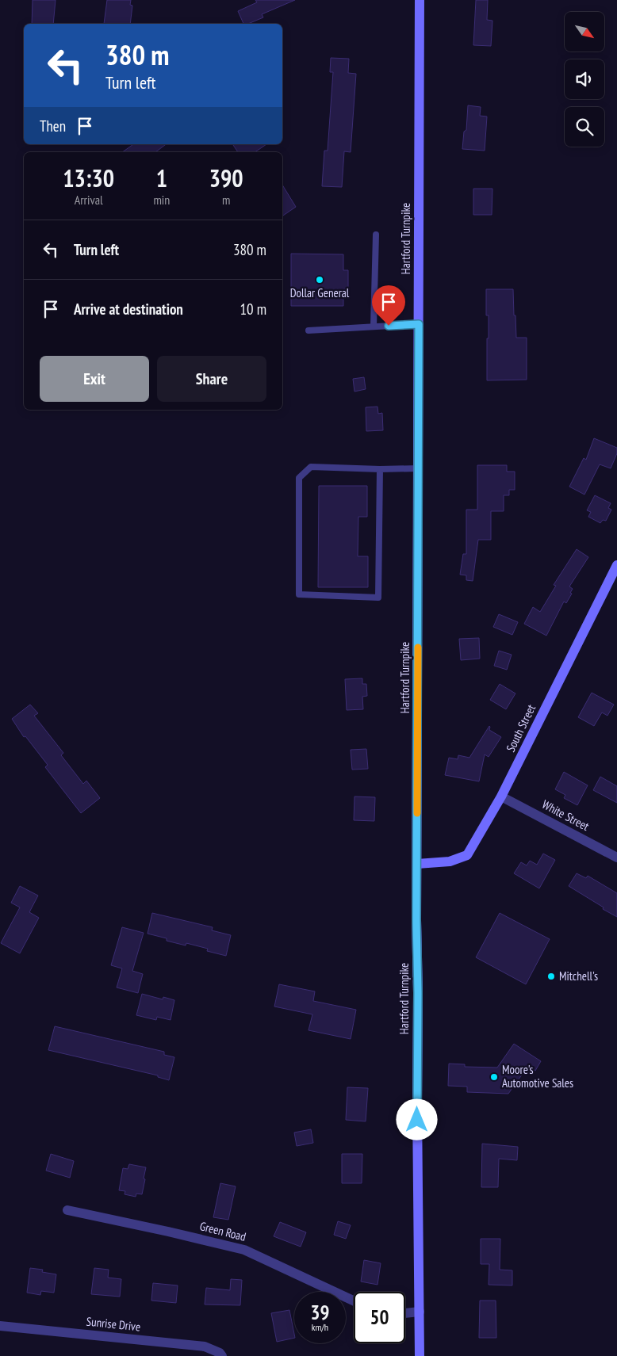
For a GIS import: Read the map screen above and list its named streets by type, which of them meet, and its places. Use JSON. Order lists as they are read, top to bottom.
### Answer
{
  "streets": {
    "main road": ["Hartford Turnpike", "South Street"],
    "street": ["White Street", "Green Road", "Sunrise Drive"]
  },
  "crossings": [
    ["Hartford Turnpike", "South Street"],
    ["South Street", "White Street"]
  ],
  "places": ["Dollar General", "Mitchell's", "Moore's Automotive Sales"],
  "north": "bottom right",
  "page": {
    "turn": ["380 m", "Turn left"],
    "then": "Then",
    "eta": [
      "13:30",
      "Arrival",
      "1",
      "min",
      "390",
      "m"
    ],
    "list": [
      {
        "name": "Turn left",
        "value": "380 m"
      },
      {
        "name": "Arrive at destination",
        "value": "10 m"
      }
    ],
    "buttons": ["Exit", "Share"],
    "speed": "39 km/h",
    "limit": "50"
  }
}
